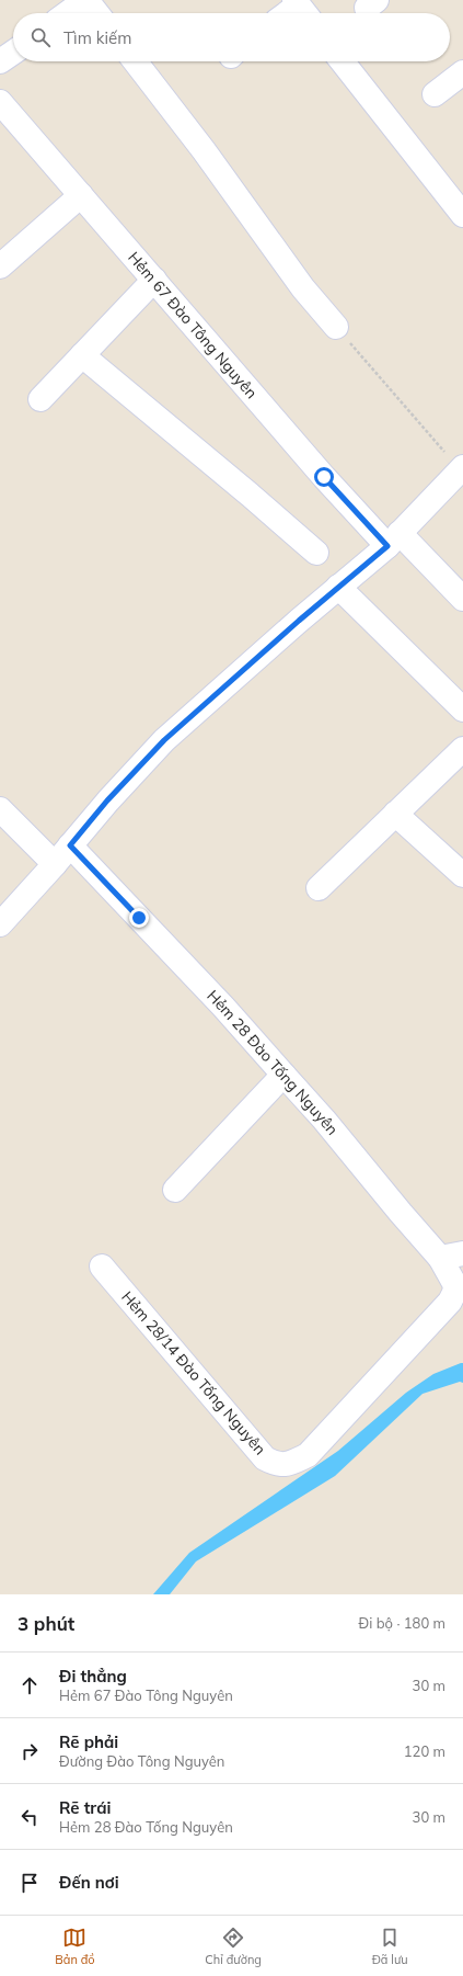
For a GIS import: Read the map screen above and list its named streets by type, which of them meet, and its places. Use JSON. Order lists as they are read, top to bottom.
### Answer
{
  "streets": {
    "street": ["Hẻm 67 Đào Tông Nguyên", "Hẻm 28 Đào Tống Nguyên", "Hẻm 28/14 Đào Tống Nguyên"]
  },
  "crossings": [
    ["Hẻm 28 Đào Tống Nguyên", "Hẻm 28/14 Đào Tống Nguyên"]
  ],
  "page": {
    "search": "Tìm kiếm",
    "heading": ["3 phút", "Đi bộ · 180 m"],
    "list": [
      ["Đi thẳng", "Hẻm 67 Đào Tông Nguyên", "30 m"],
      ["Rẽ phải", "Đường Đào Tông Nguyên", "120 m"],
      ["Rẽ trái", "Hẻm 28 Đào Tống Nguyên", "30 m"],
      "Đến nơi"
    ],
    "nav": ["Bản đồ", "Chỉ đường", "Đã lưu"]
  }
}
